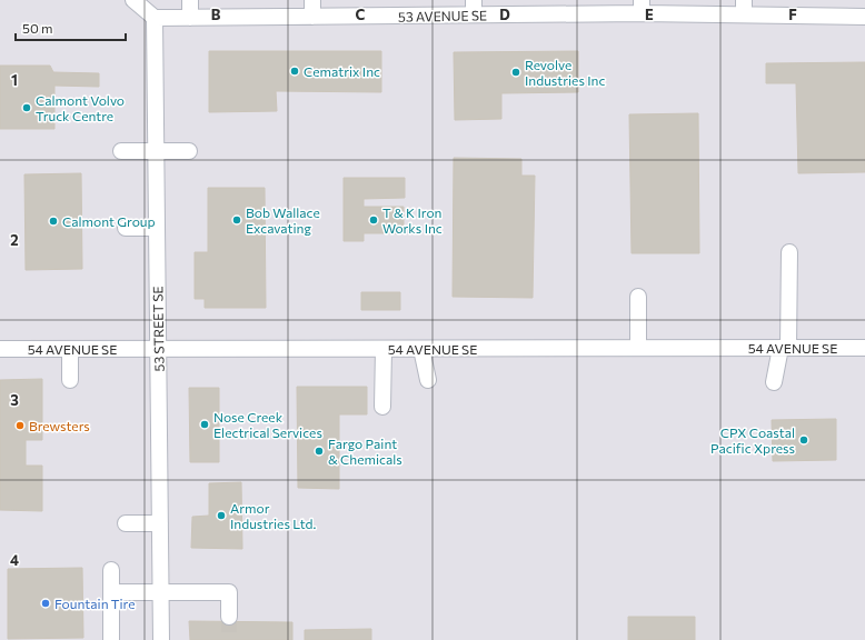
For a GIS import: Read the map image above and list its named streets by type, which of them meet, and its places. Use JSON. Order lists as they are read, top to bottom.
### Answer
{
  "streets": {
    "street": ["53 AVENUE SE", "53 STREET SE", "54 AVENUE SE"]
  },
  "crossings": [
    ["53 AVENUE SE", "53 STREET SE"],
    ["53 STREET SE", "54 AVENUE SE"]
  ],
  "places": [
    "Cematrix Inc",
    "Revolve Industries Inc",
    "Calmont Volvo Truck Centre",
    "Bob Wallace Excavating",
    "T & K Iron Works Inc",
    "Calmont Group",
    "Nose Creek Electrical Services",
    "Brewsters",
    "CPX Coastal Pacific Xpress",
    "Fargo Paint & Chemicals",
    "Armor Industries Ltd.",
    "Fountain Tire"
  ],
  "scale_bar": "50 m",
  "grid": {
    "columns": [
      "B",
      "C",
      "D",
      "E",
      "F"
    ],
    "rows": [
      "1",
      "2",
      "3",
      "4"
    ]
  }
}
